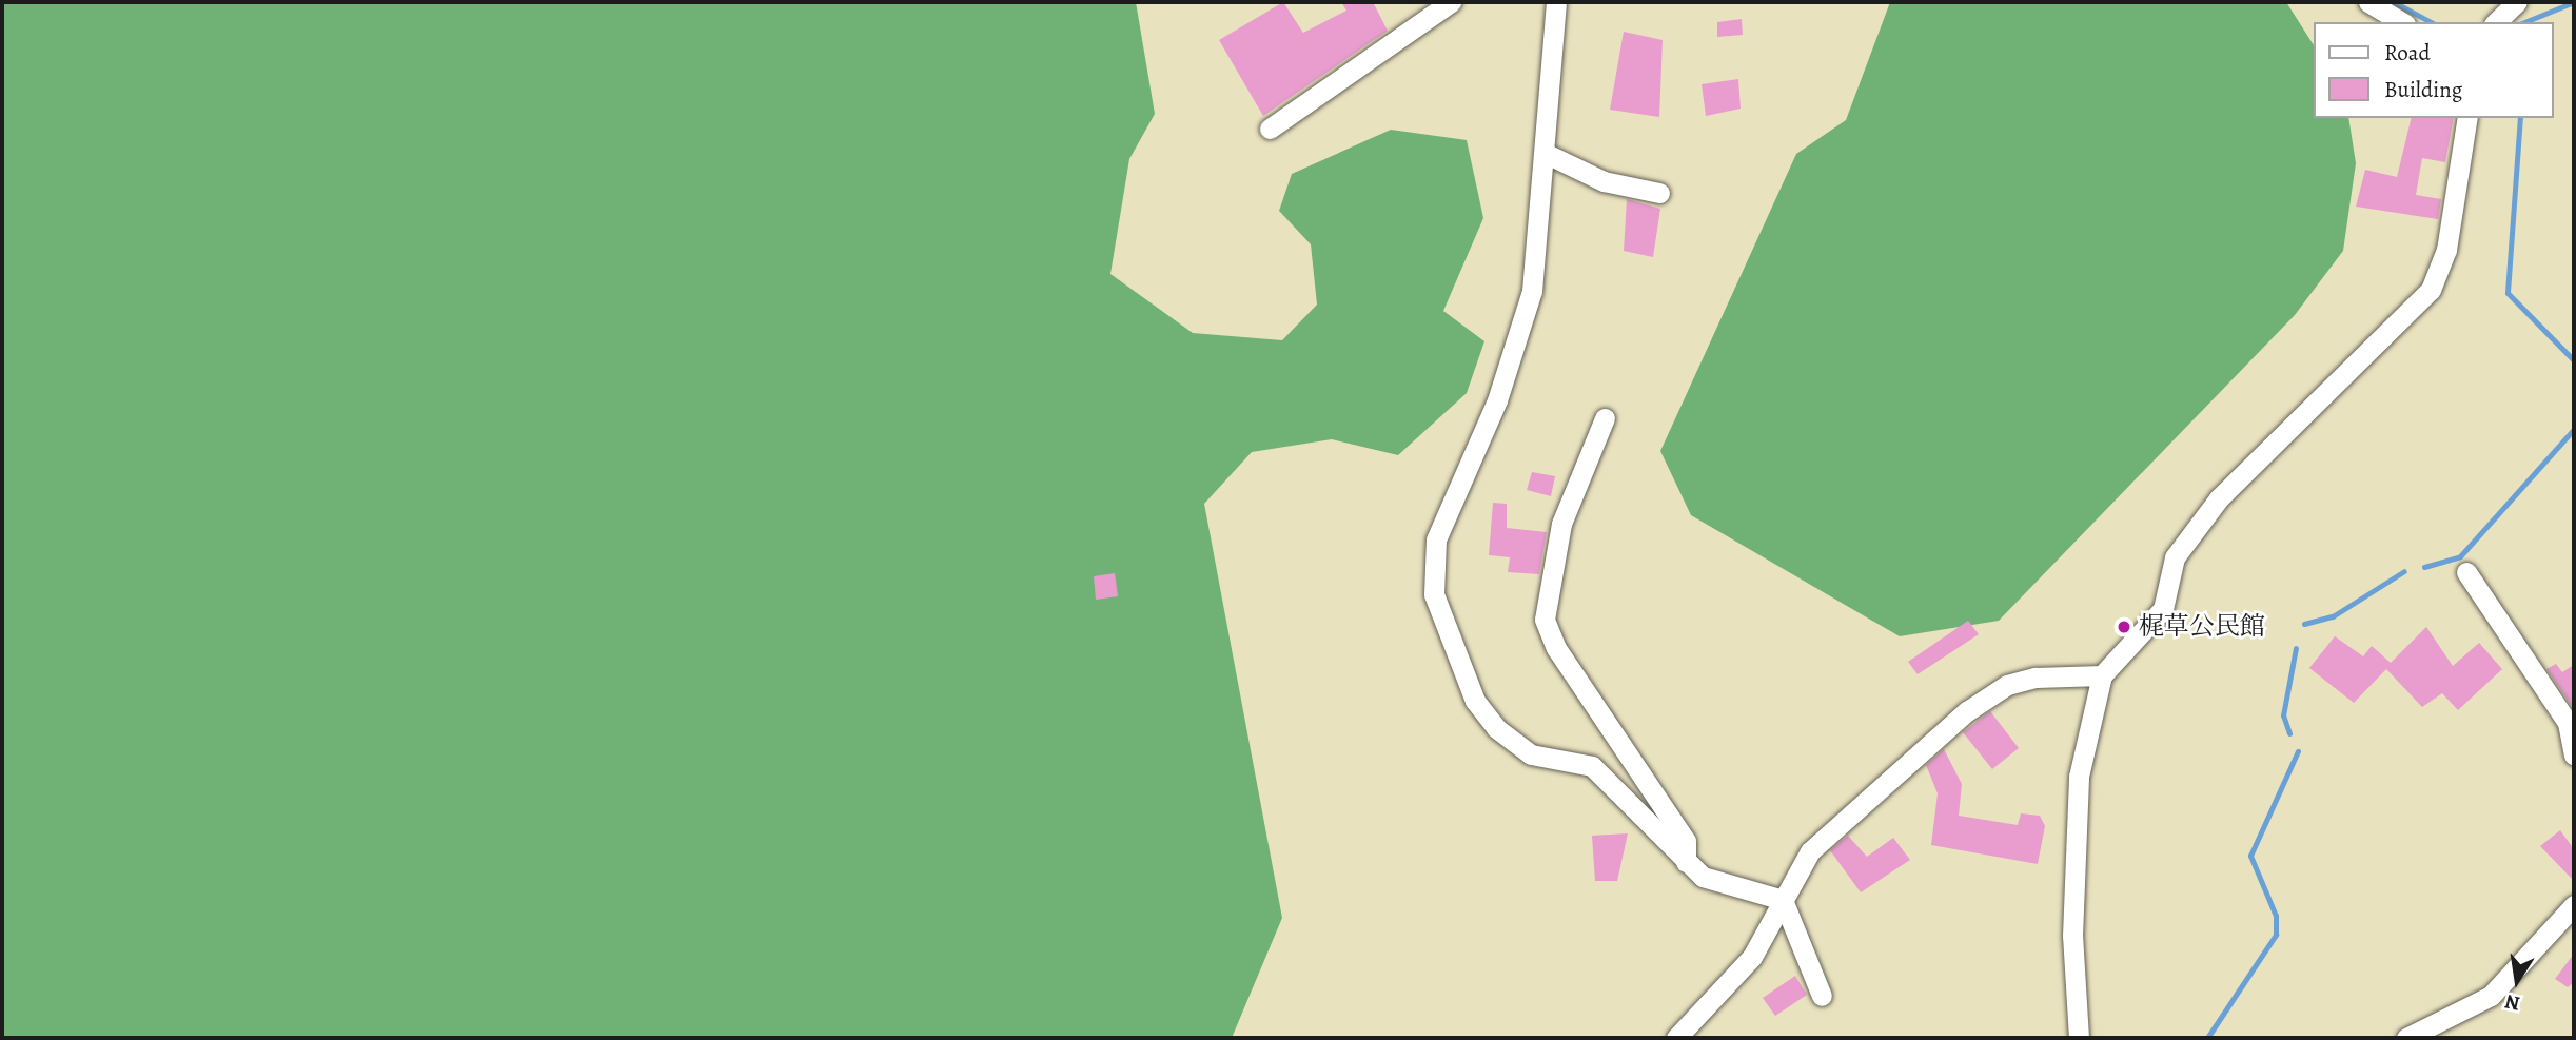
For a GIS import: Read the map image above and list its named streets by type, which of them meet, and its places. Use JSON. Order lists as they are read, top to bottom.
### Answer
{
  "places": ["梶草公民館"],
  "legend": ["Road", "Building"],
  "north": "bottom"
}
